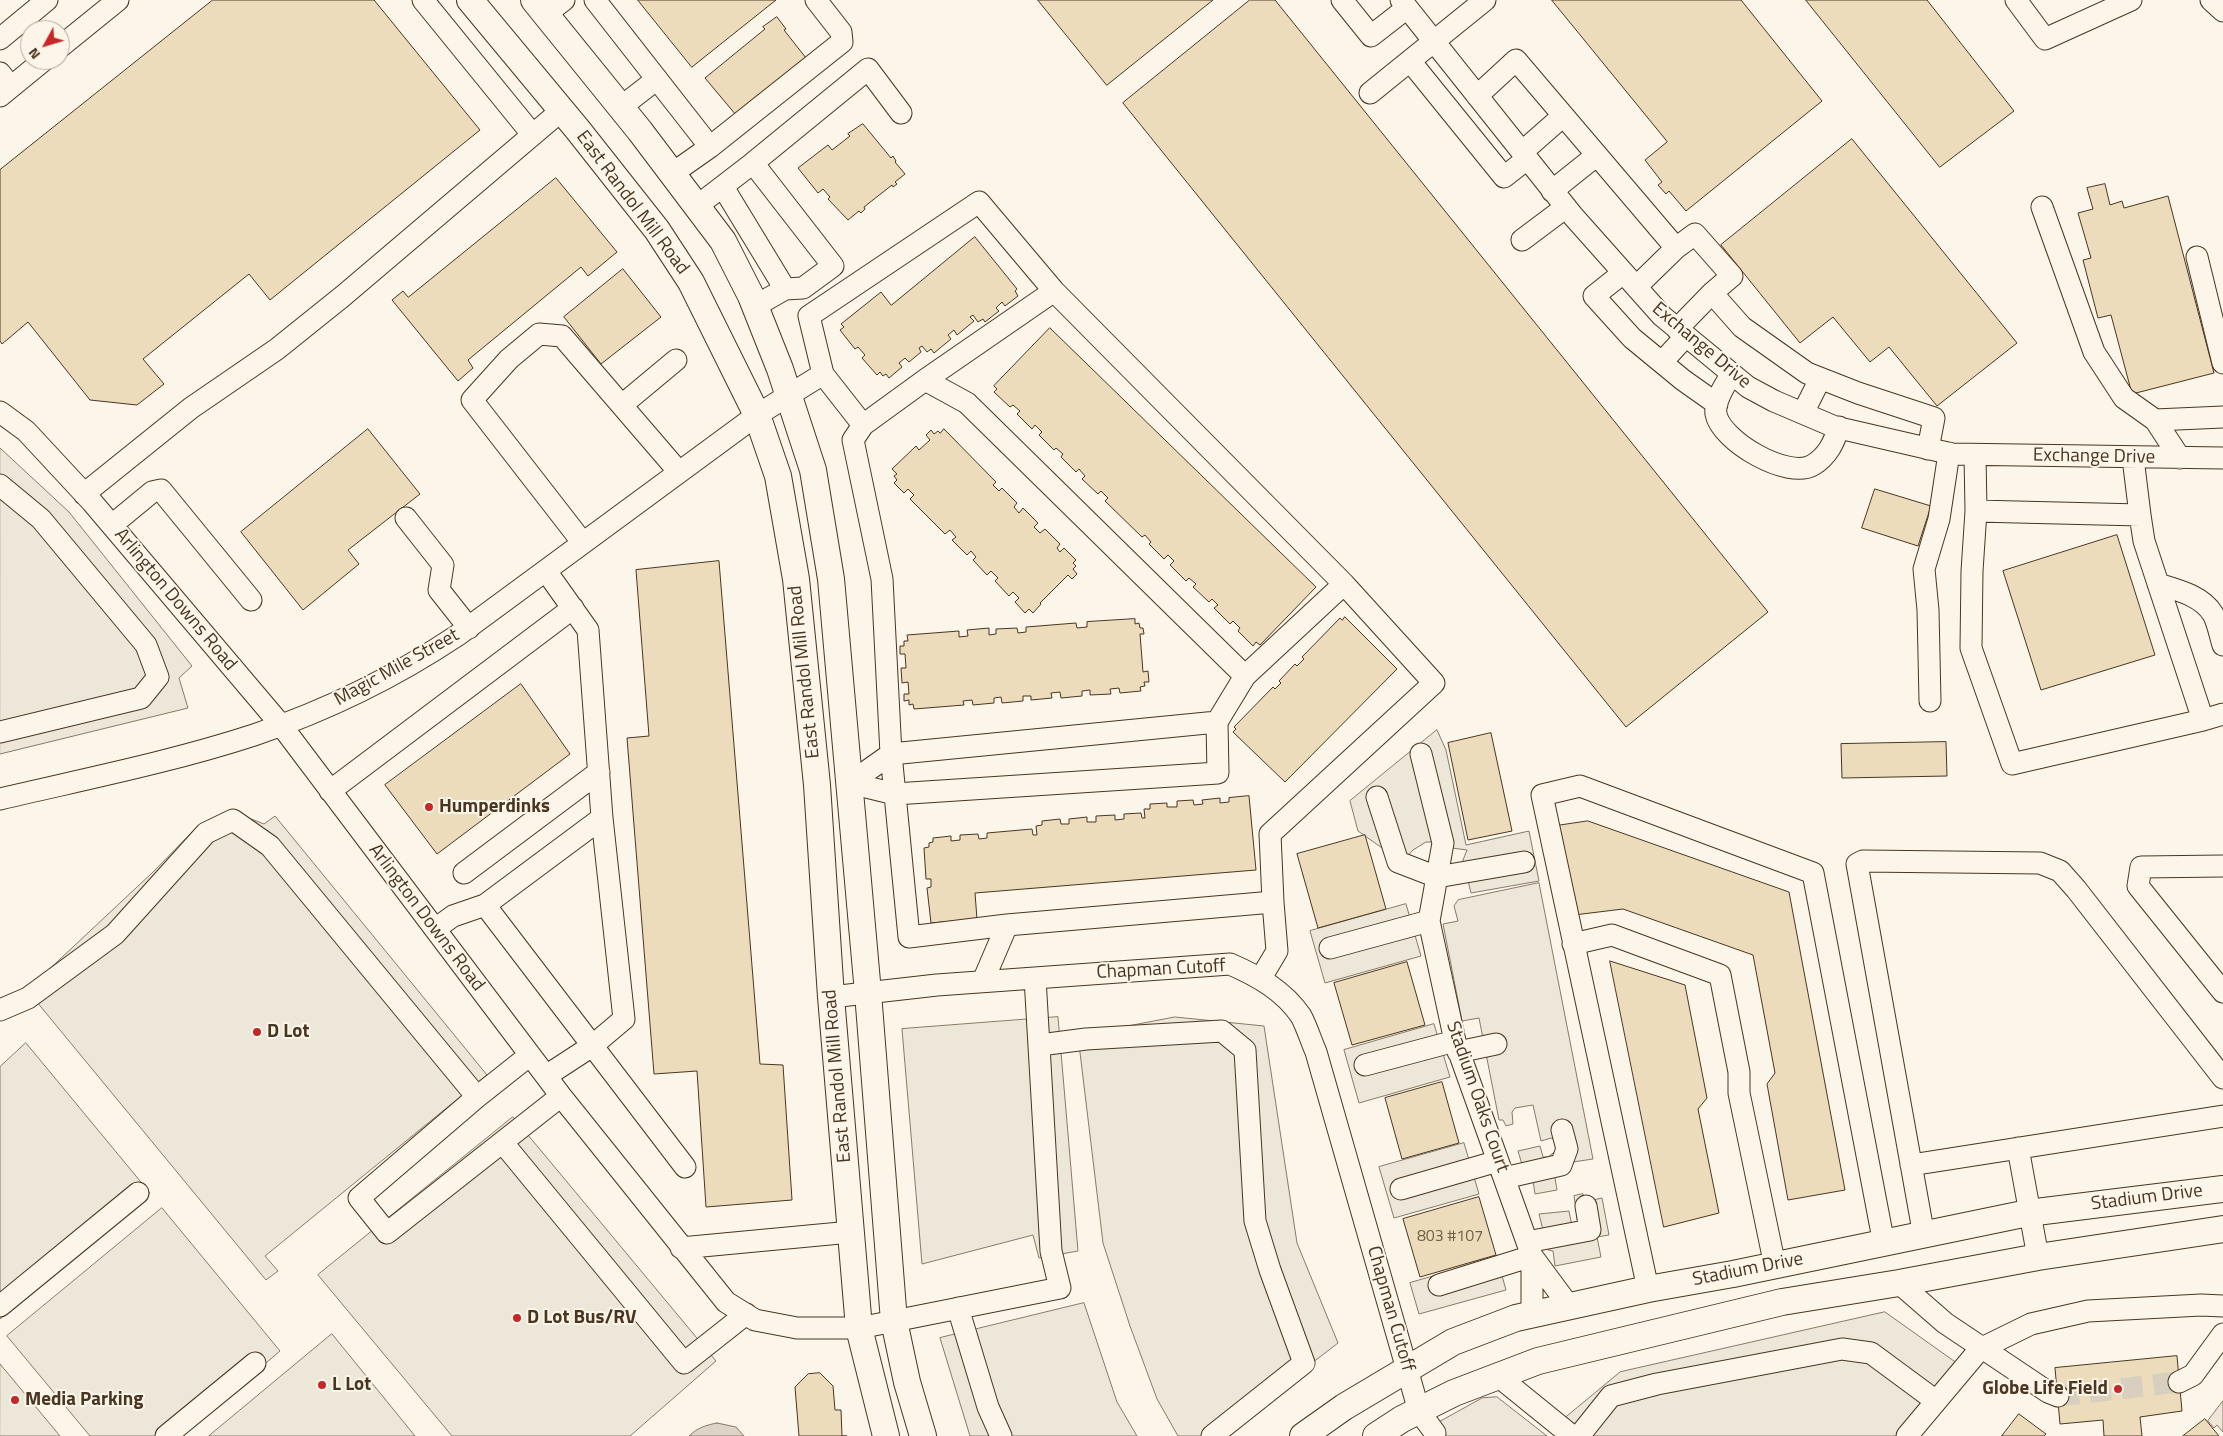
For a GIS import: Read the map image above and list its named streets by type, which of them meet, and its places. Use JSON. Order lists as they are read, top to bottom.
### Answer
{
  "streets": {
    "main road": ["East Randol Mill Road", "Stadium Drive"],
    "street": [
      "Exchange Drive",
      "Arlington Downs Road",
      "Magic Mile Street",
      "Chapman Cutoff",
      "Stadium Oaks Court"
    ]
  },
  "crossings": [
    ["East Randol Mill Road", "Arlington Downs Road"],
    ["East Randol Mill Road", "Magic Mile Street"],
    ["East Randol Mill Road", "Chapman Cutoff"],
    ["Arlington Downs Road", "Magic Mile Street"],
    ["Chapman Cutoff", "Stadium Drive"],
    ["Stadium Oaks Court", "Stadium Drive"]
  ],
  "places": [
    "Humperdinks",
    "D Lot",
    "D Lot Bus/RV",
    "L Lot",
    "Globe Life Field",
    "Media Parking"
  ],
  "house_numbers": ["803 #107"],
  "north": "bottom left"
}
